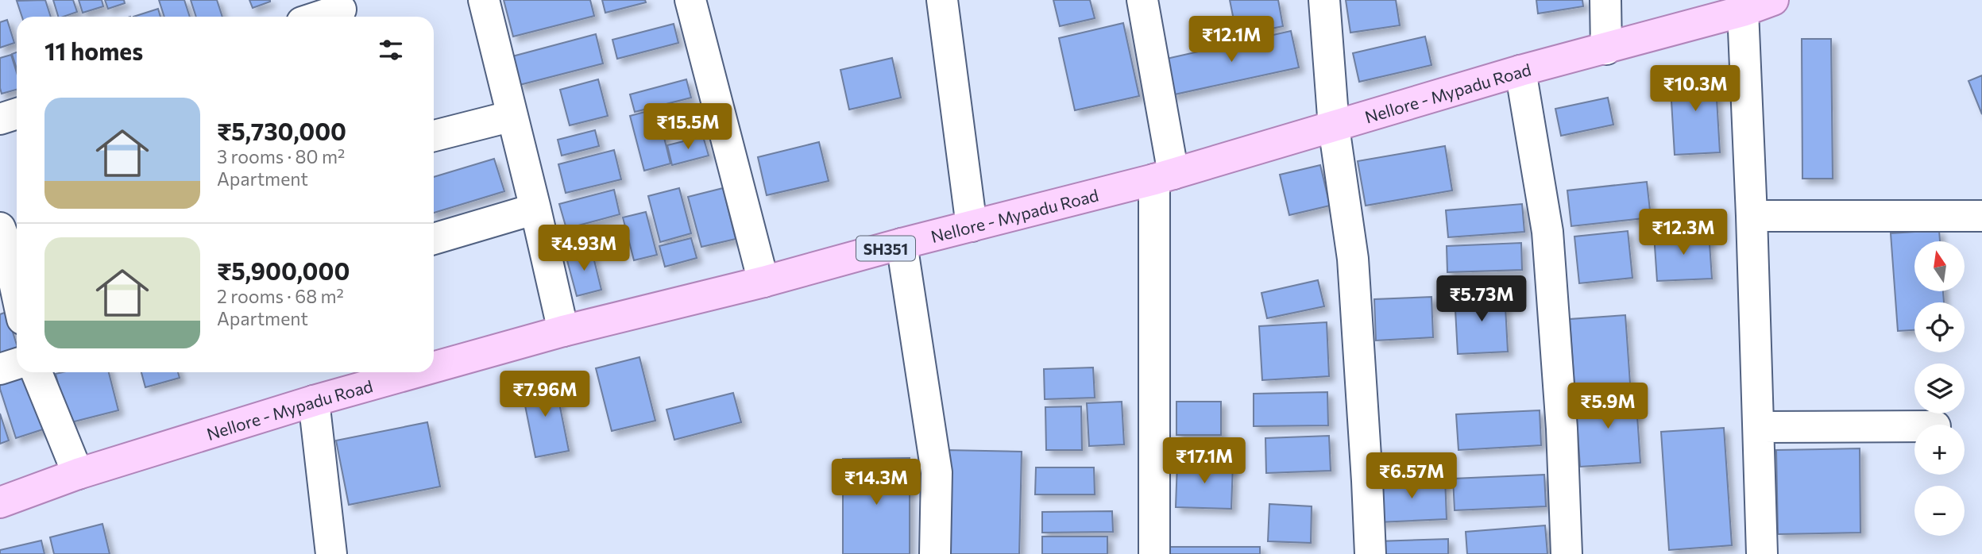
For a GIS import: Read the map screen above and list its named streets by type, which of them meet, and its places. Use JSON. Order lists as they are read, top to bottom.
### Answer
{
  "streets": {
    "main road": ["Nellore - Mypadu Road", "SH351"]
  },
  "north": "top",
  "page": {
    "price": [
      "₹12.1M",
      "₹10.3M",
      "₹15.5M",
      "₹12.3M",
      "₹4.93M",
      "₹5.73M",
      "₹7.96M",
      "₹5.9M",
      "₹17.1M",
      "₹6.57M",
      "₹14.3M"
    ],
    "heading": "11 homes",
    "list": [
      {
        "name": "₹5,730,000",
        "note": "3 rooms · 80 m² · Apartment"
      },
      {
        "name": "₹5,900,000",
        "note": "2 rooms · 68 m² · Apartment"
      }
    ],
    "map_buttons": ["+", "−"]
  }
}
